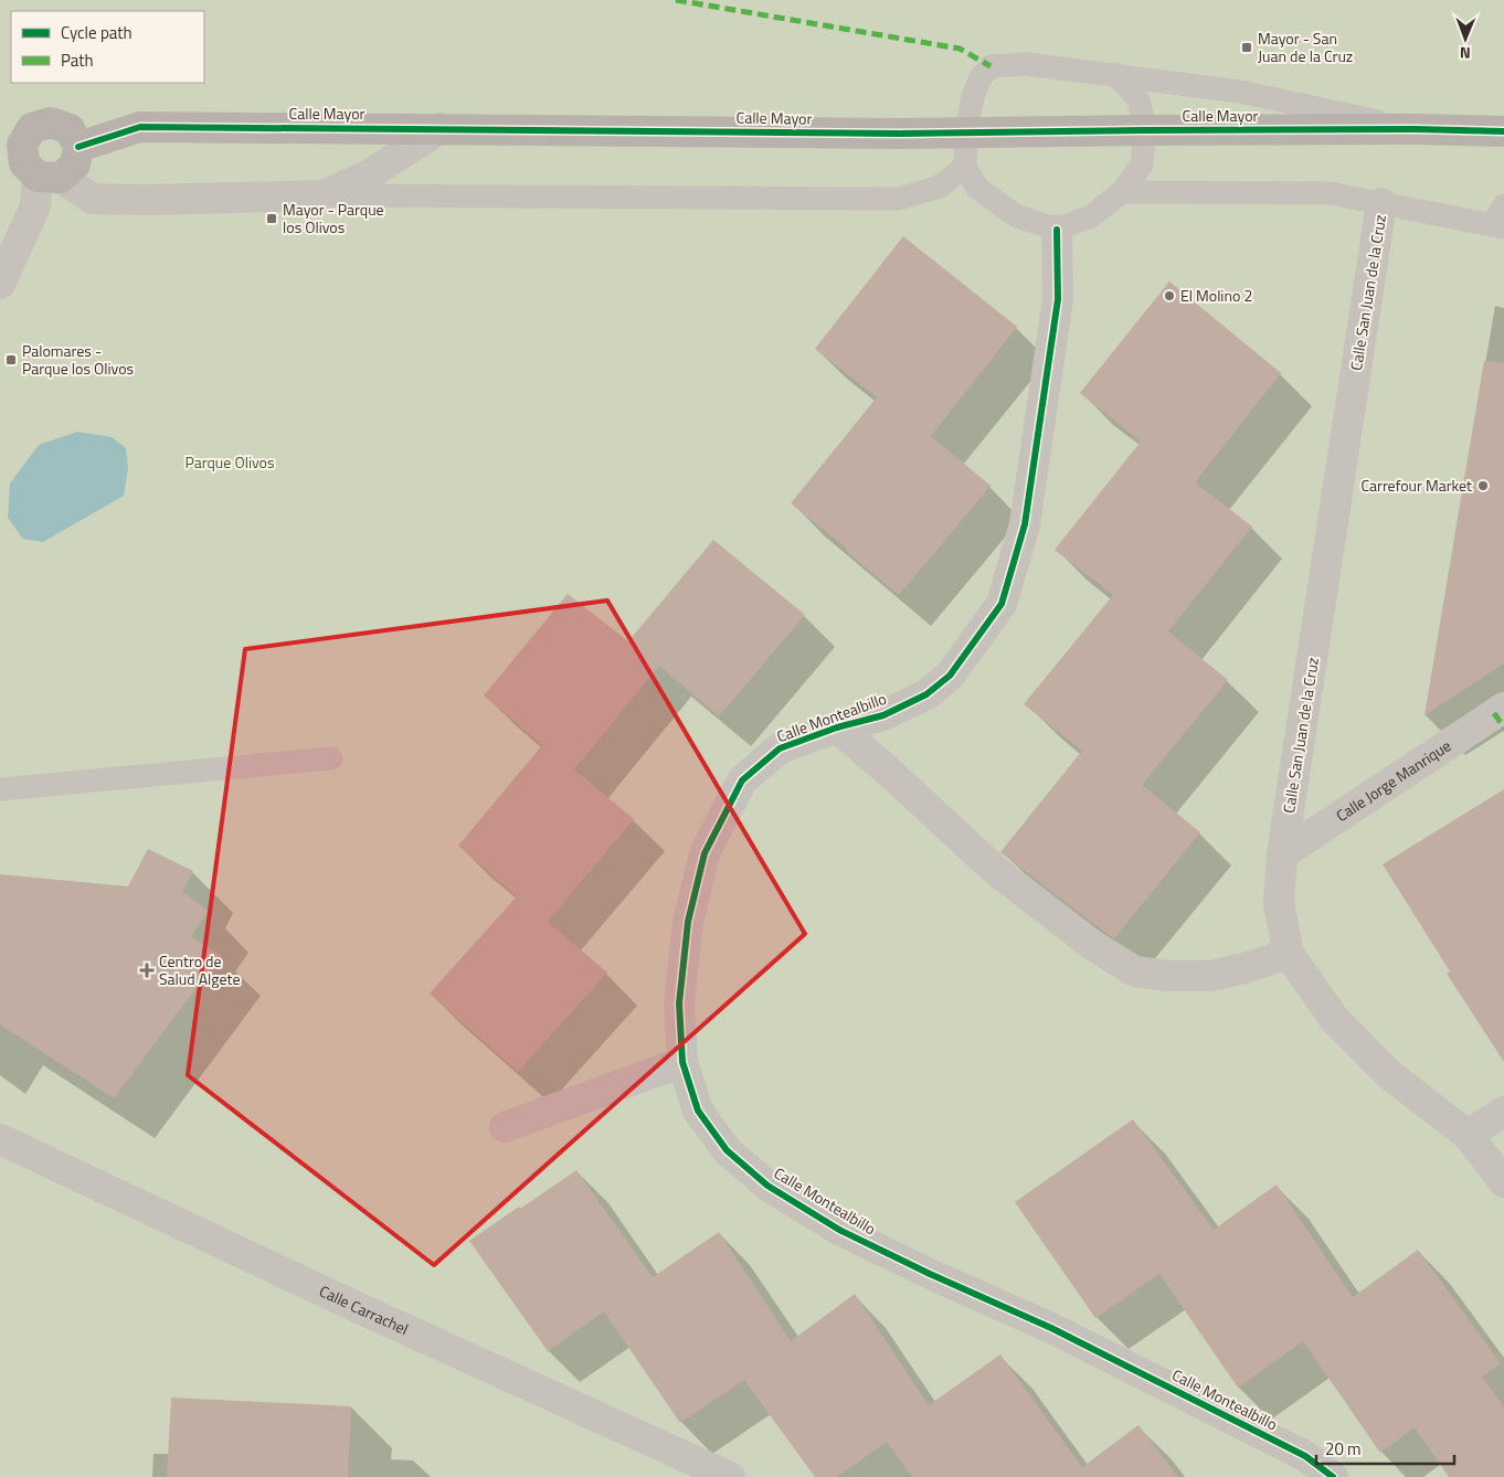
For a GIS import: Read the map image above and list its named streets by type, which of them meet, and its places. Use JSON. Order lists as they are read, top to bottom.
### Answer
{
  "streets": {
    "street": [
      "Calle Mayor",
      "Calle San Juan de la Cruz",
      "Calle Montealbillo",
      "Calle Jorge Manrique",
      "Calle Carrachel"
    ]
  },
  "crossings": [
    ["Calle San Juan de la Cruz", "Calle Jorge Manrique"]
  ],
  "parks": ["Parque Olivos"],
  "places": {
    "transit": ["Mayor - San Juan de la Cruz", "Mayor - Parque los Olivos", "Palomares - Parque los Olivos"],
    "other": ["El Molino 2", "Carrefour Market"],
    "health": ["Centro de Salud Algete"]
  },
  "legend": ["Cycle path", "Path"],
  "scale_bar": "20 m",
  "north": "bottom"
}
